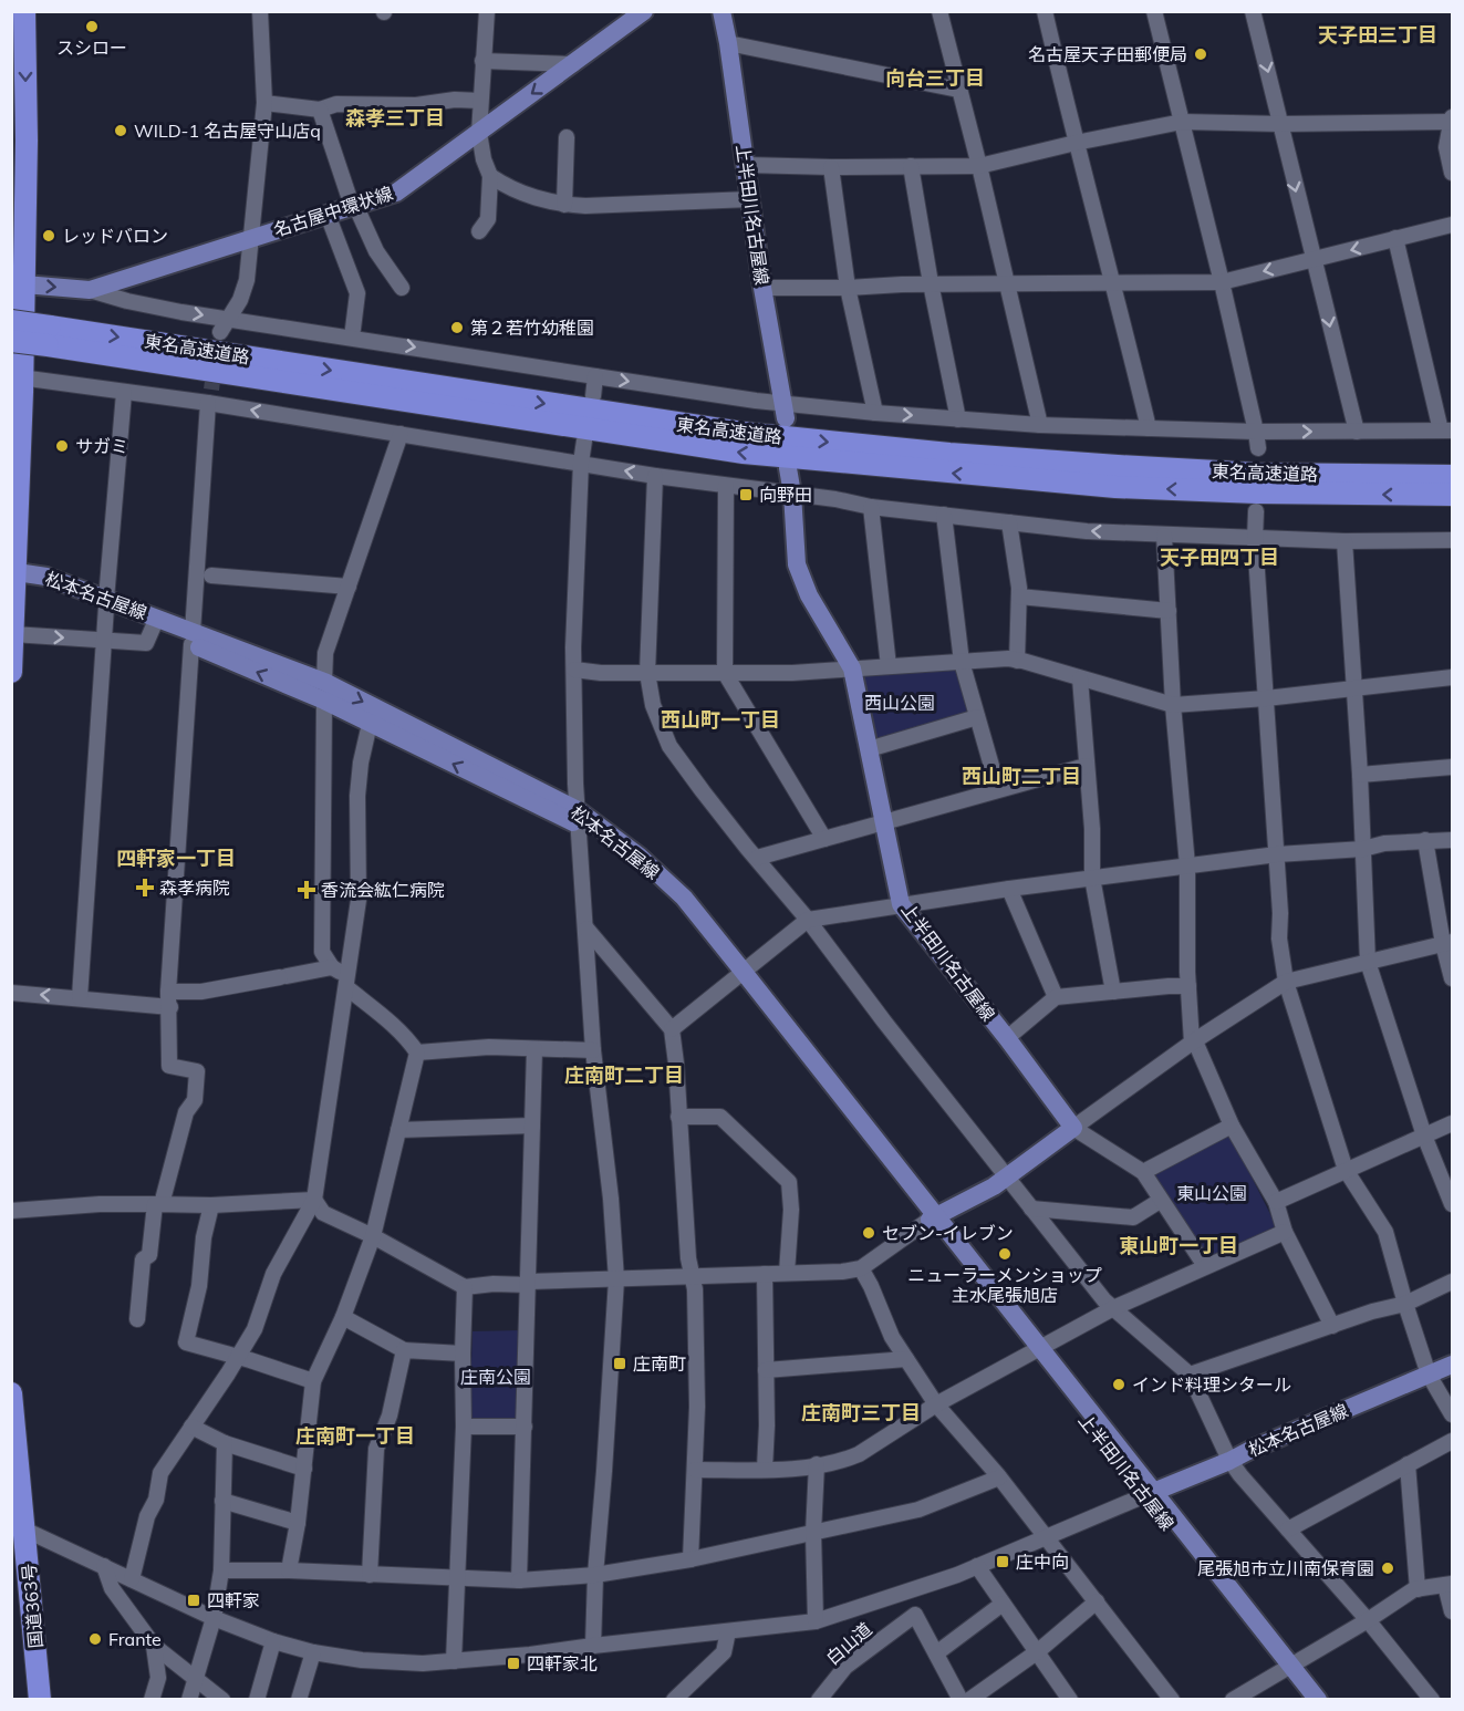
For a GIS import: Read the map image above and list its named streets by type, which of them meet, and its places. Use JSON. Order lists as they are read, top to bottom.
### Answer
{
  "streets": {
    "highway": ["東名高速道路", "国道363号"],
    "main road": ["名古屋中環状線", "上半田川名古屋線", "松本名古屋線"],
    "street": ["白山道"]
  },
  "crossings": [
    ["上半田川名古屋線", "松本名古屋線"]
  ],
  "districts": [
    "天子田三丁目",
    "向台三丁目",
    "森孝三丁目",
    "天子田四丁目",
    "西山町一丁目",
    "西山町二丁目",
    "四軒家一丁目",
    "庄南町二丁目",
    "東山町一丁目",
    "庄南町三丁目",
    "庄南町一丁目"
  ],
  "parks": ["西山公園", "東山公園", "庄南公園"],
  "places": {
    "other": [
      "スシロー",
      "名古屋天子田郵便局",
      "WILD-1 名古屋守山店q",
      "レッドバロン",
      "第２若竹幼稚園",
      "サガミ",
      "セブン-イレブン",
      "ニューラーメンショップ 主水尾張旭店",
      "インド料理シタール",
      "尾張旭市立川南保育園",
      "Frante"
    ],
    "transit": [
      "向野田",
      "庄南町",
      "庄中向",
      "四軒家",
      "四軒家北"
    ],
    "health": ["森孝病院", "香流会紘仁病院"]
  }
}
